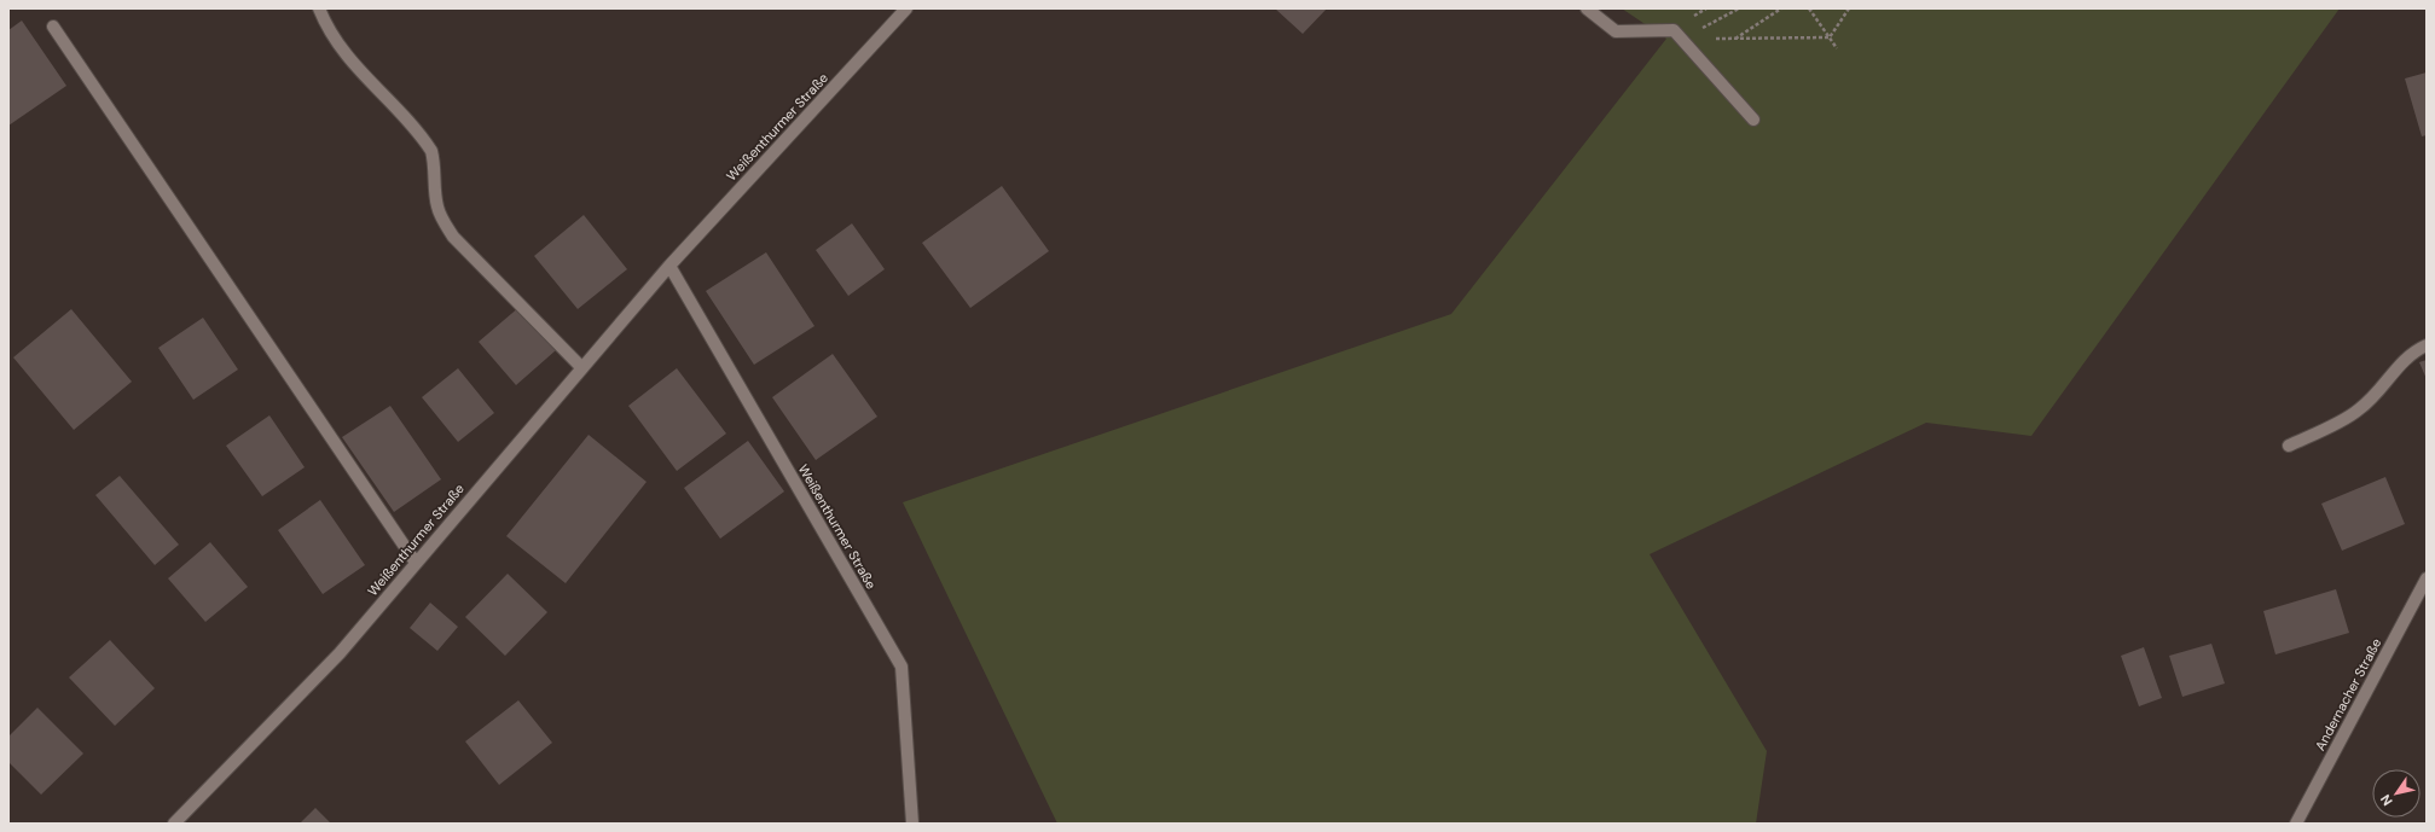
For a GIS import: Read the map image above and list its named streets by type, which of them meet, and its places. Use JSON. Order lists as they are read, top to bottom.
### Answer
{
  "streets": {
    "street": ["Weißenthurmer Straße", "Andernacher Straße"]
  },
  "north": "bottom left"
}
